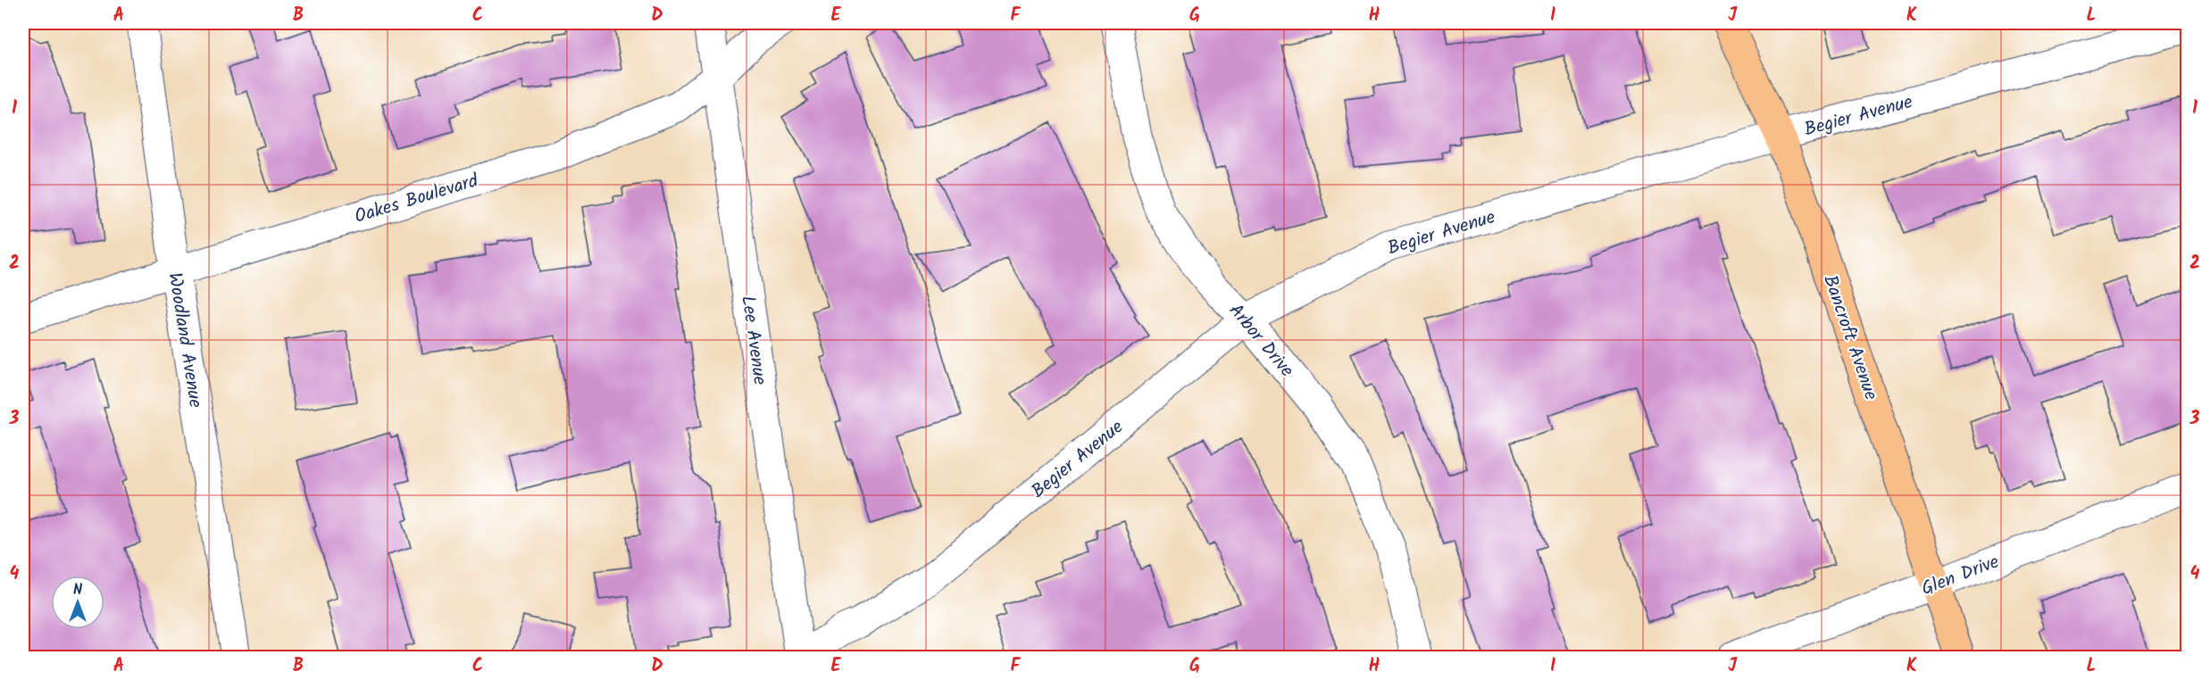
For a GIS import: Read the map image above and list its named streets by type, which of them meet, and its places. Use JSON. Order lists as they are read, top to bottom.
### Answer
{
  "streets": {
    "main road": ["Bancroft Avenue"],
    "street": [
      "Begier Avenue",
      "Oakes Boulevard",
      "Woodland Avenue",
      "Lee Avenue",
      "Arbor Drive",
      "Glen Drive"
    ]
  },
  "crossings": [
    ["Begier Avenue", "Bancroft Avenue"],
    ["Begier Avenue", "Lee Avenue"],
    ["Begier Avenue", "Arbor Drive"],
    ["Oakes Boulevard", "Woodland Avenue"],
    ["Oakes Boulevard", "Lee Avenue"],
    ["Bancroft Avenue", "Glen Drive"]
  ],
  "north": "top",
  "grid": {
    "columns": [
      "A",
      "B",
      "C",
      "D",
      "E",
      "F",
      "G",
      "H",
      "I",
      "J",
      "K",
      "L"
    ],
    "rows": [
      "1",
      "2",
      "3",
      "4"
    ]
  }
}
